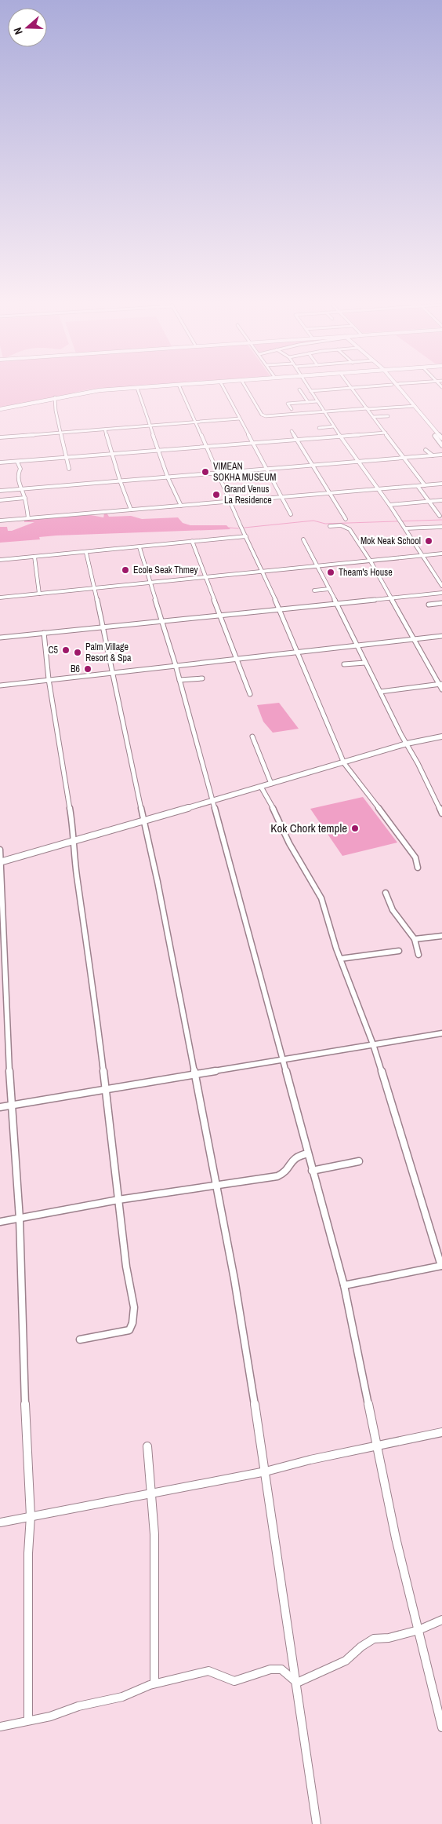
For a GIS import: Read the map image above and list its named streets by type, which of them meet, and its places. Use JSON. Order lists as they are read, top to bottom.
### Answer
{
  "places": [
    "VIMEAN SOKHA MUSEUM",
    "Grand Venus La Residence",
    "Mok Neak School",
    "Ecole Seak Thmey",
    "Theam's House",
    "C5",
    "Palm Village Resort & Spa",
    "B6",
    "Kok Chork temple"
  ],
  "north": "left"
}
